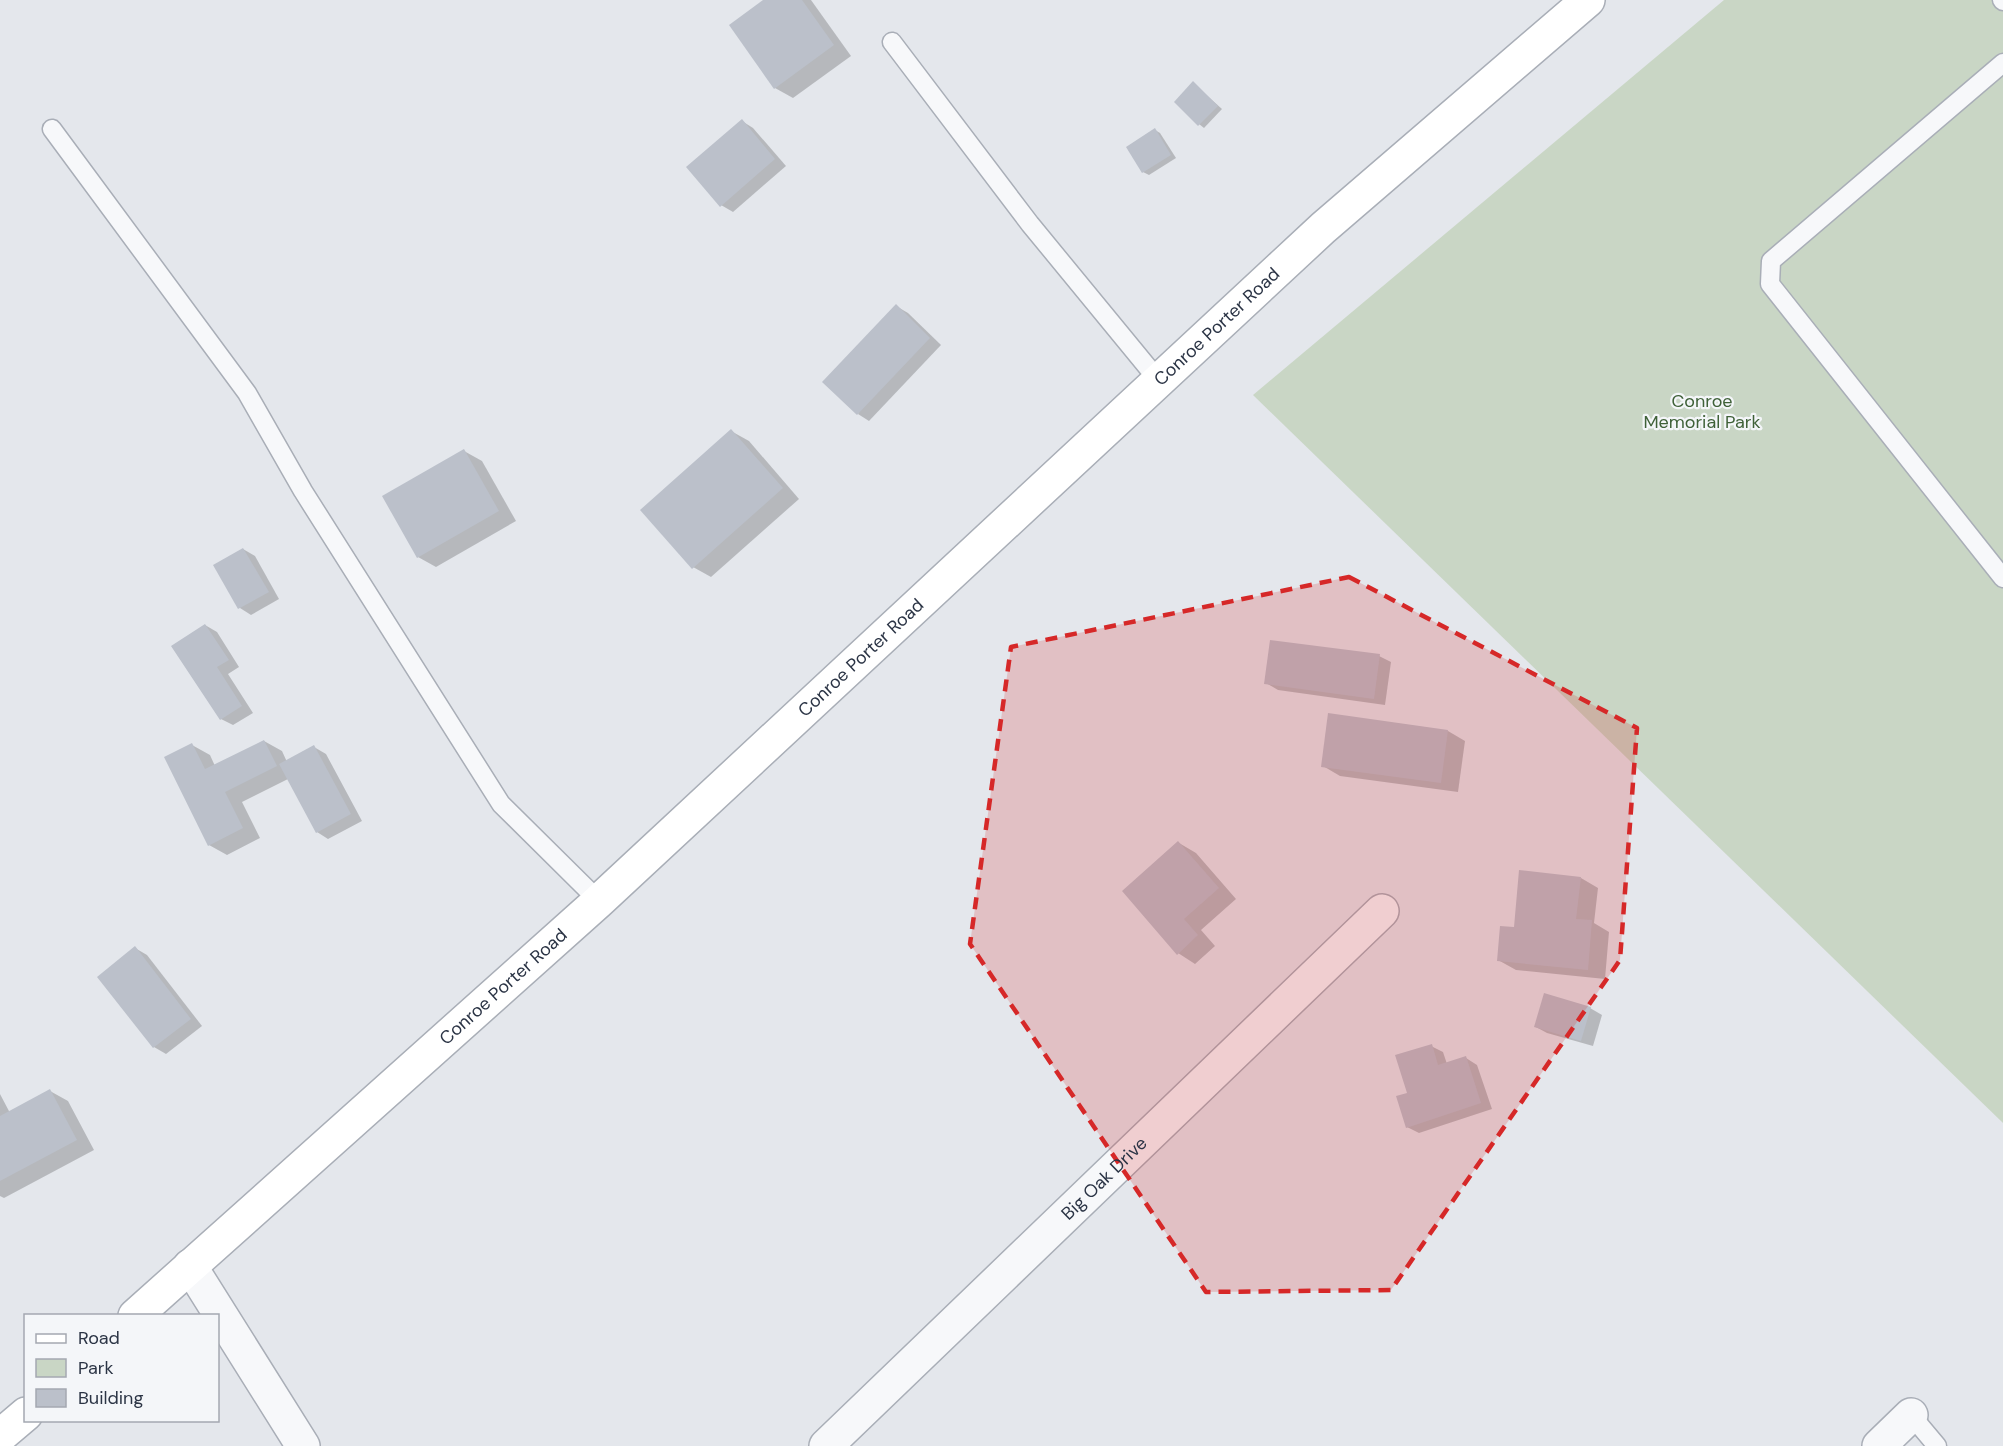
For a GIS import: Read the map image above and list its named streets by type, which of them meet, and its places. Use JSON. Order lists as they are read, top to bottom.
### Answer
{
  "streets": {
    "main road": ["Conroe Porter Road"],
    "street": ["Big Oak Drive"]
  },
  "parks": ["Conroe Memorial Park"],
  "legend": ["Road", "Park", "Building"]
}
